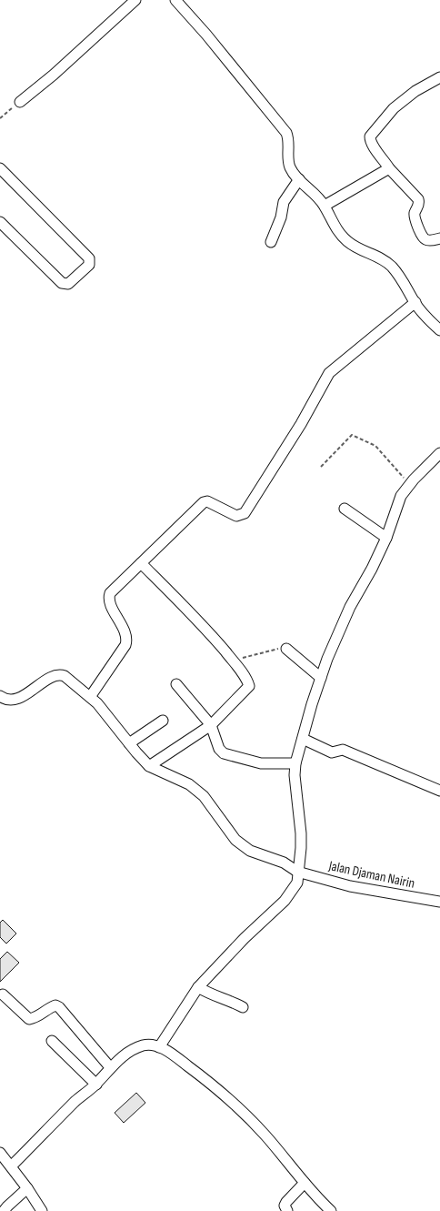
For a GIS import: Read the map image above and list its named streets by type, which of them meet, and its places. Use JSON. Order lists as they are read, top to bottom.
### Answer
{
  "streets": {
    "street": ["Jalan Djaman Nairin"]
  }
}
